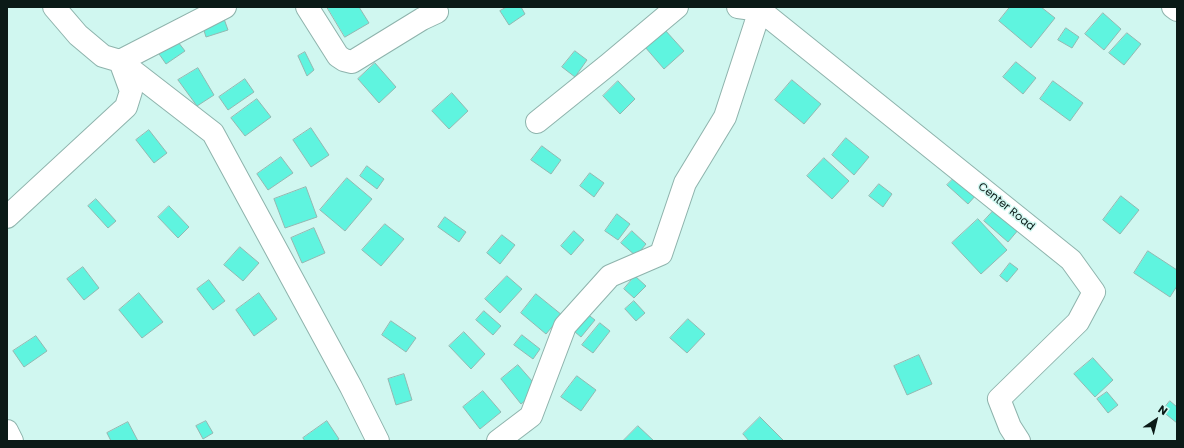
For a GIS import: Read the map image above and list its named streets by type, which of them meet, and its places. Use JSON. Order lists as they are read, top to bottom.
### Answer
{
  "streets": {
    "street": ["Center Road"]
  },
  "north": "top right"
}
